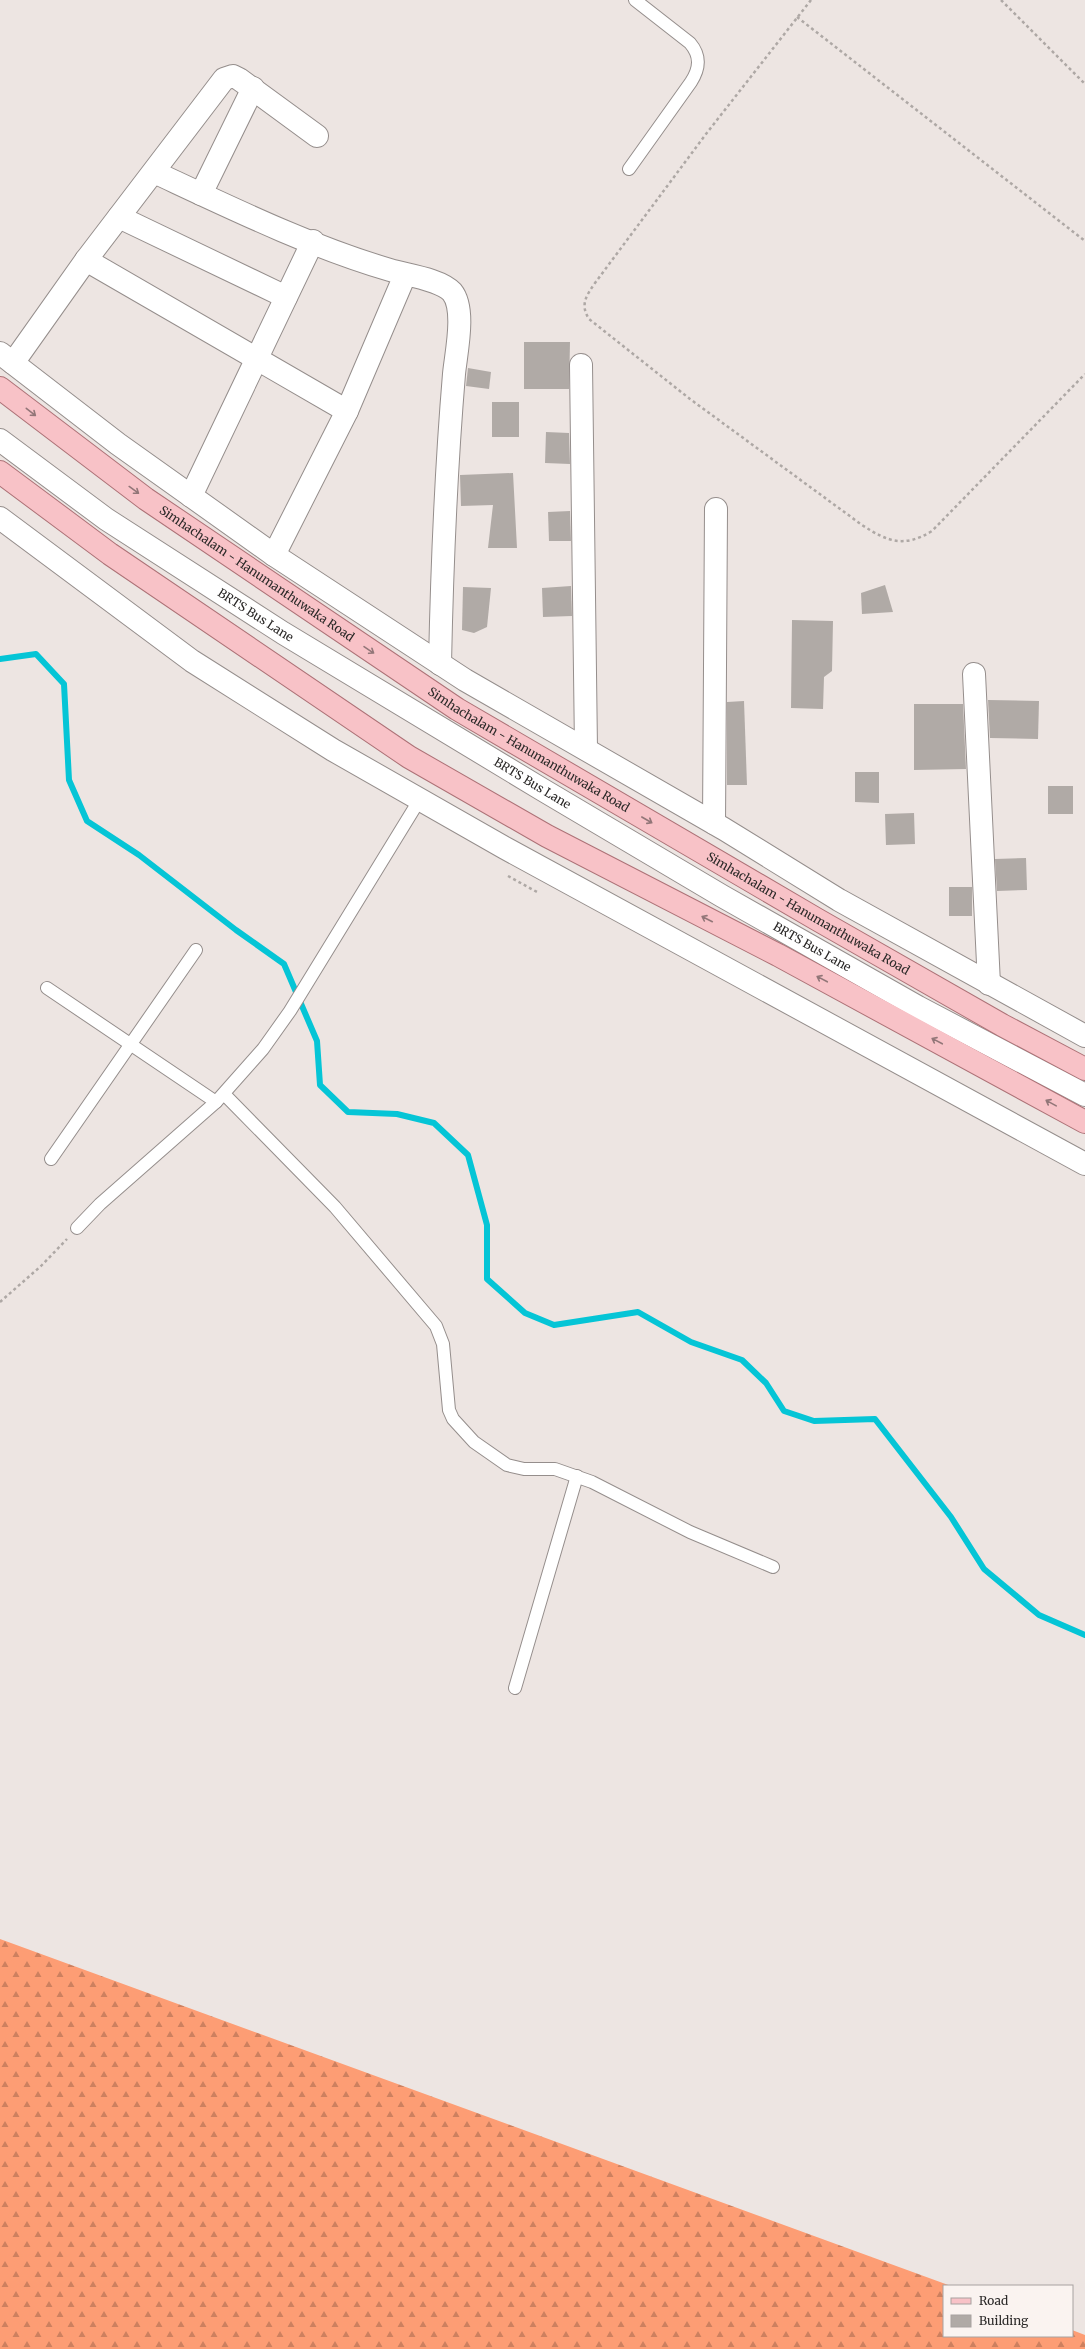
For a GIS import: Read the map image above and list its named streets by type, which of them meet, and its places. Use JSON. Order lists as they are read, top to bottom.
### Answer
{
  "streets": {
    "main road": ["Simhachalam - Hanumanthuwaka Road"],
    "street": ["BRTS Bus Lane"]
  },
  "legend": ["Road", "Building"]
}
